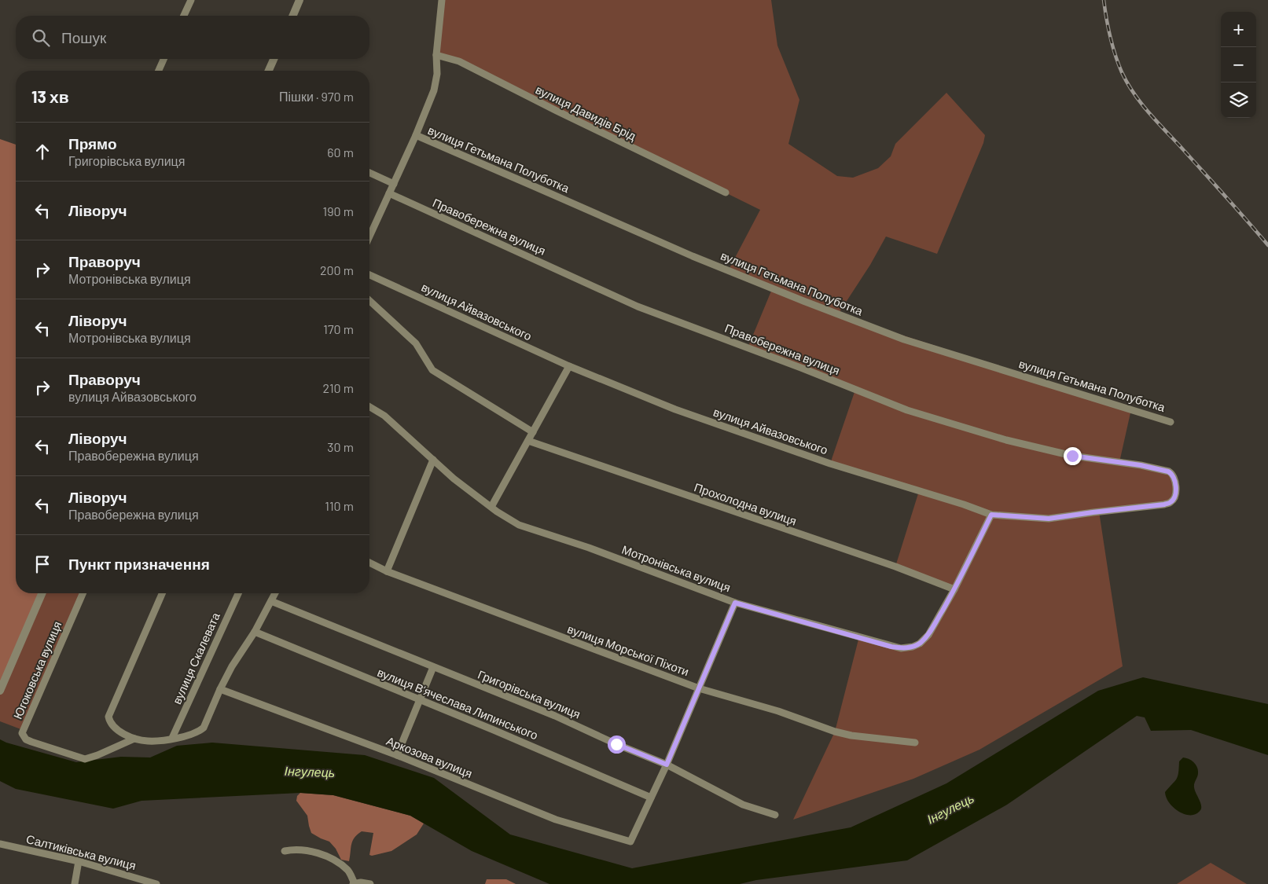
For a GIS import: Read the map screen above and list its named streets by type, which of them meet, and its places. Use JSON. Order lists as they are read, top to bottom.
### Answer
{
  "streets": {
    "street": [
      "вулиця Давидів Брід",
      "вулиця Гетьмана Полуботка",
      "Правобережна вулиця",
      "вулиця Айвазовського",
      "Прохолодна вулиця",
      "Мотронівська вулиця",
      "вулиця Морської Піхоти",
      "вулиця Скалевата",
      "Югоковська вулиця",
      "Григорівська вулиця",
      "вулиця В’ячеслава Липинського",
      "Аркозова вулиця",
      "Салтиківська вулиця"
    ]
  },
  "crossings": [
    ["Правобережна вулиця", "вулиця Айвазовського"],
    ["вулиця Айвазовського", "Мотронівська вулиця"],
    ["Прохолодна вулиця", "Мотронівська вулиця"],
    ["вулиця В’ячеслава Липинського", "Аркозова вулиця"]
  ],
  "water": ["Інгулець"],
  "page": {
    "map_buttons": ["+", "−"],
    "search": "Пошук",
    "heading": ["13 хв", "Пішки · 970 m"],
    "list": [
      ["Прямо", "Григорівська вулиця", "60 m"],
      ["Ліворуч", "190 m"],
      ["Праворуч", "Мотронівська вулиця", "200 m"],
      ["Ліворуч", "Мотронівська вулиця", "170 m"],
      ["Праворуч", "вулиця Айвазовського", "210 m"],
      ["Ліворуч", "Правобережна вулиця", "30 m"],
      ["Ліворуч", "Правобережна вулиця", "110 m"],
      "Пункт призначення"
    ]
  }
}
